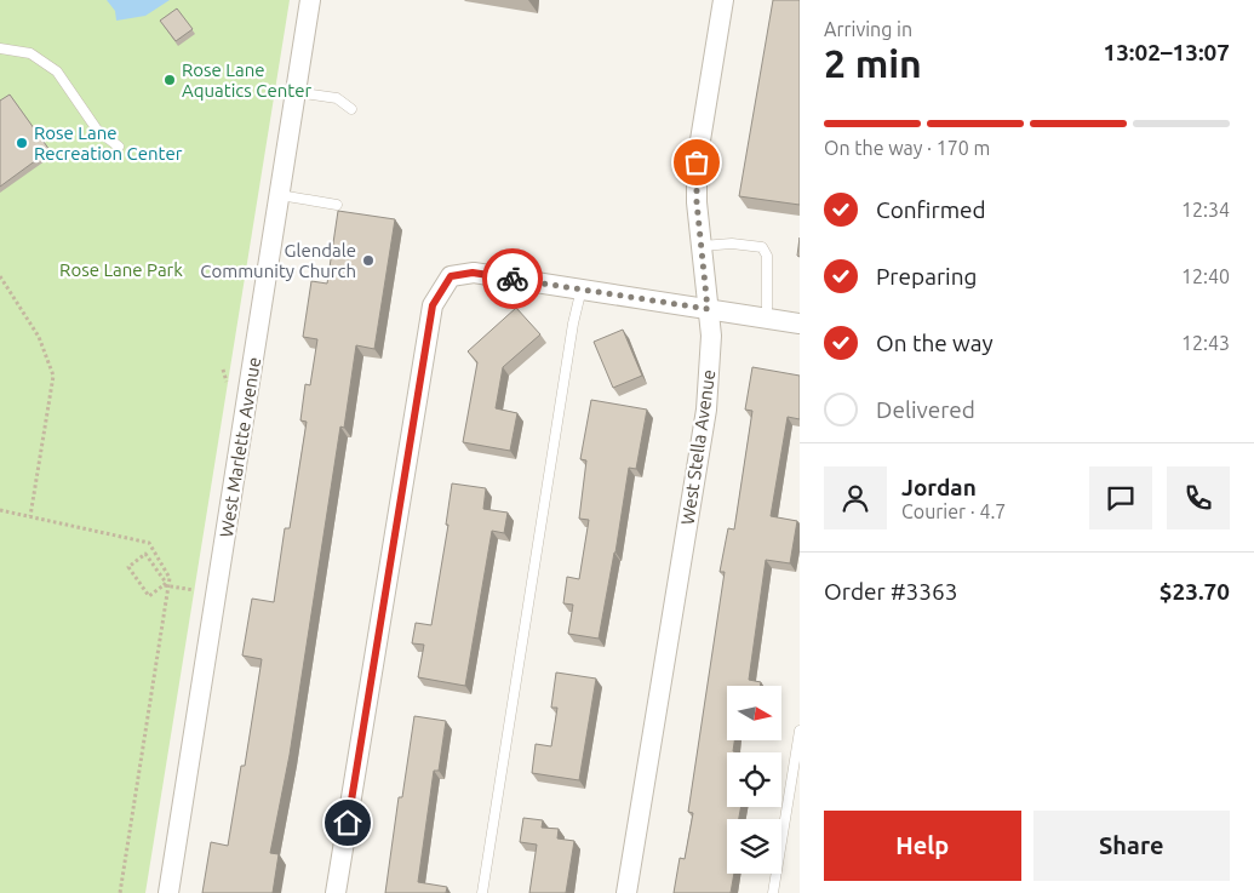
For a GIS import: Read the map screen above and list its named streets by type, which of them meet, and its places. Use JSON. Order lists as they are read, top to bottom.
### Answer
{
  "streets": {
    "street": ["West Marlette Avenue", "West Stella Avenue"]
  },
  "parks": ["Rose Lane Park"],
  "places": ["Rose Lane Aquatics Center", "Rose Lane Recreation Center", "Glendale Community Church"],
  "north": "right",
  "page": {
    "heading": ["2 min", "Arriving in", "13:02–13:07"],
    "panel": [
      "Jordan",
      "Courier · 4.7",
      "Order #3363",
      "$23.70"
    ],
    "bar": "On the way · 170 m",
    "list": [
      ["Confirmed", "12:34"],
      ["Preparing", "12:40"],
      ["On the way", "12:43"],
      "Delivered"
    ],
    "buttons": ["Help", "Share"]
  }
}
